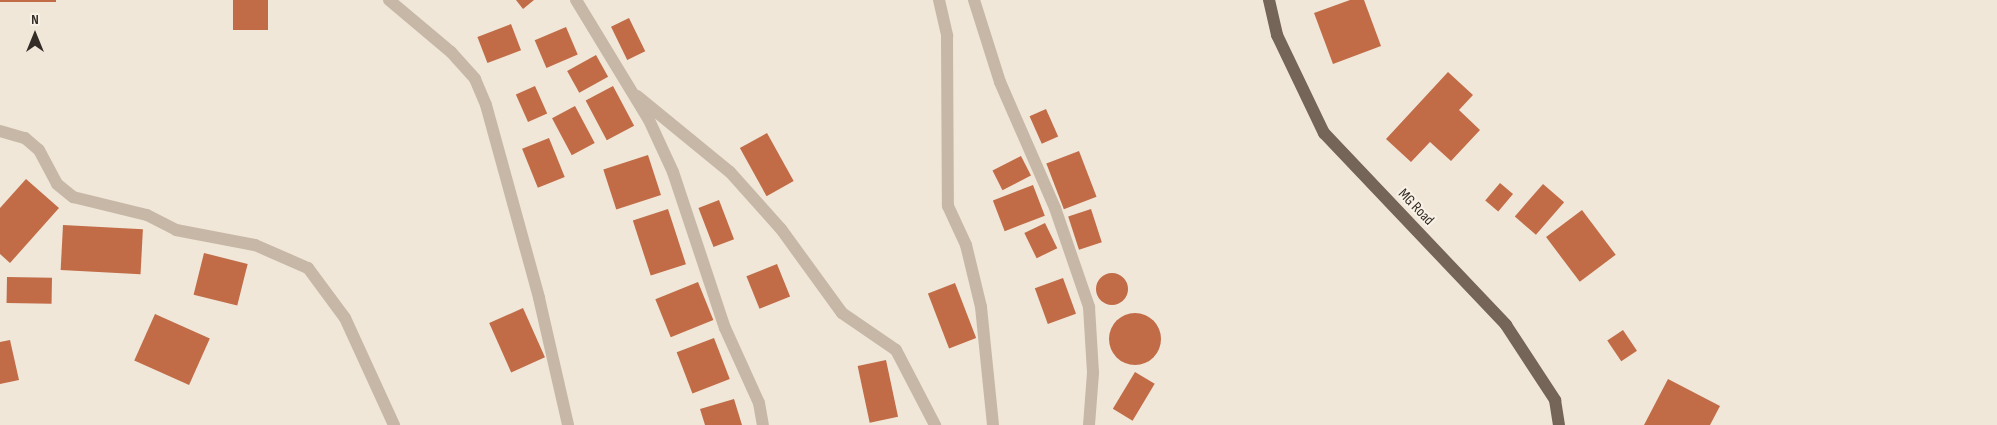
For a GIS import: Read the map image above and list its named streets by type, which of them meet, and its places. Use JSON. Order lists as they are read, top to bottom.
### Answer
{
  "streets": {
    "main road": ["MG Road"]
  },
  "north": "top"
}
